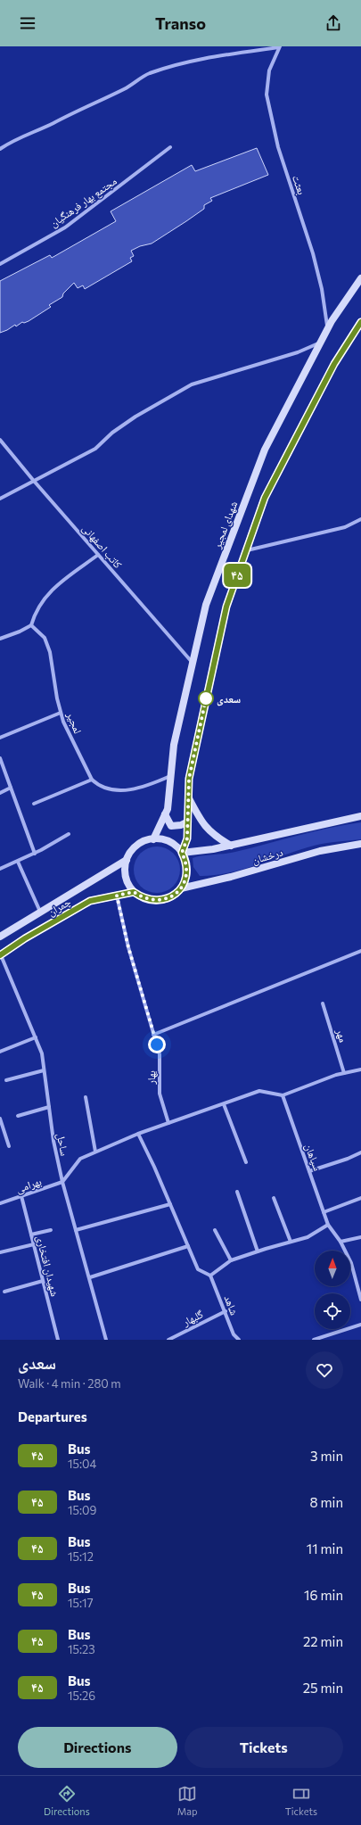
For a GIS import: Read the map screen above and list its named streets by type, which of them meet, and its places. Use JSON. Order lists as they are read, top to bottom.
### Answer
{
  "streets": {
    "main road": ["شهدای لمجیر", "درخشان", "چمران"],
    "street": [
      "بعثت",
      "مجتمع بهار فرهنگیان",
      "کاتب اصفهانی",
      "لمجیر",
      "مهر",
      "بهار",
      "ساحل",
      "سپاهان",
      "بهرامی",
      "شهیدان افتخاری",
      "شاهد",
      "گلبهار"
    ]
  },
  "crossings": [
    ["بعثت", "شهدای لمجیر"],
    ["شهدای لمجیر", "کاتب اصفهانی"],
    ["شهدای لمجیر", "درخشان"],
    ["شهدای لمجیر", "چمران"],
    ["درخشان", "چمران"],
    ["چمران", "بهار"],
    ["چمران", "ساحل"],
    ["ساحل", "بهرامی"],
    ["بهرامی", "شهیدان افتخاری"],
    ["شاهد", "گلبهار"]
  ],
  "places": ["سعدی"],
  "lines": ["bus line ۴۵"],
  "north": "top",
  "page": {
    "header": "Transo",
    "on_map": "۴۵",
    "heading": [
      ["سعدی", "Walk · 4 min · 280 m"],
      "Departures"
    ],
    "list": [
      {
        "mark": "۴۵",
        "name": "Bus",
        "note": "15:04",
        "value": "3 min"
      },
      {
        "mark": "۴۵",
        "name": "Bus",
        "note": "15:09",
        "value": "8 min"
      },
      {
        "mark": "۴۵",
        "name": "Bus",
        "note": "15:12",
        "value": "11 min"
      },
      {
        "mark": "۴۵",
        "name": "Bus",
        "note": "15:17",
        "value": "16 min"
      },
      {
        "mark": "۴۵",
        "name": "Bus",
        "note": "15:23",
        "value": "22 min"
      },
      {
        "mark": "۴۵",
        "name": "Bus",
        "note": "15:26",
        "value": "25 min"
      }
    ],
    "buttons": ["Directions", "Tickets"],
    "tabs": ["Directions", "Map", "Tickets"]
  }
}
